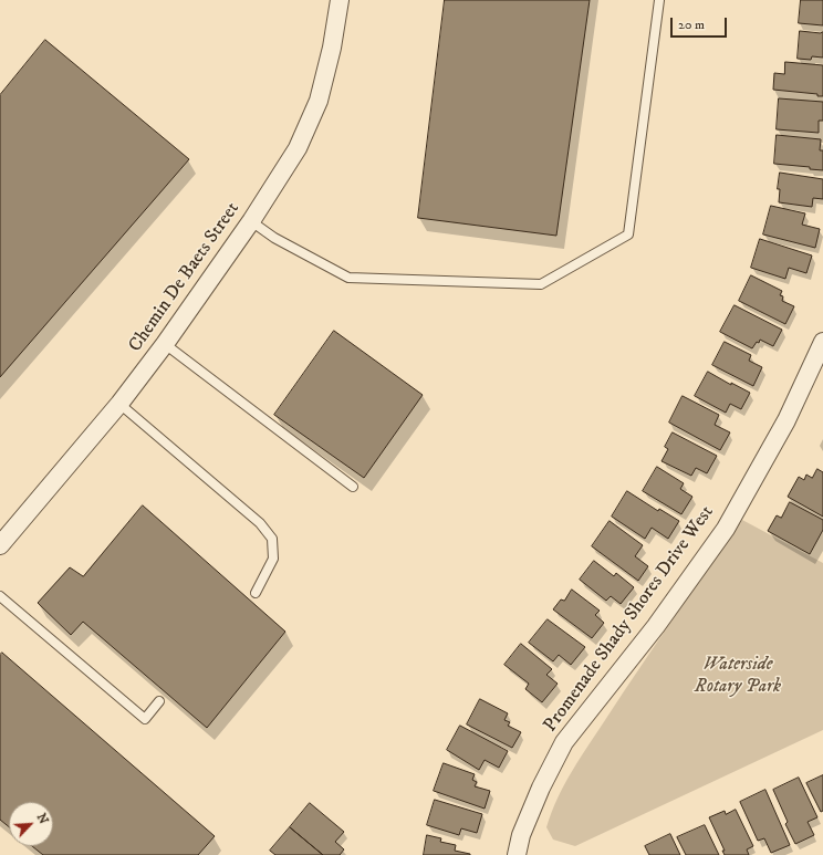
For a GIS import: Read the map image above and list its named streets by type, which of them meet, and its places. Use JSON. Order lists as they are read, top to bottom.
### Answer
{
  "streets": {
    "street": ["Chemin De Baets Street", "Promenade Shady Shores Drive West"]
  },
  "parks": ["Waterside Rotary Park"],
  "scale_bar": "20 m",
  "north": "top right"
}
